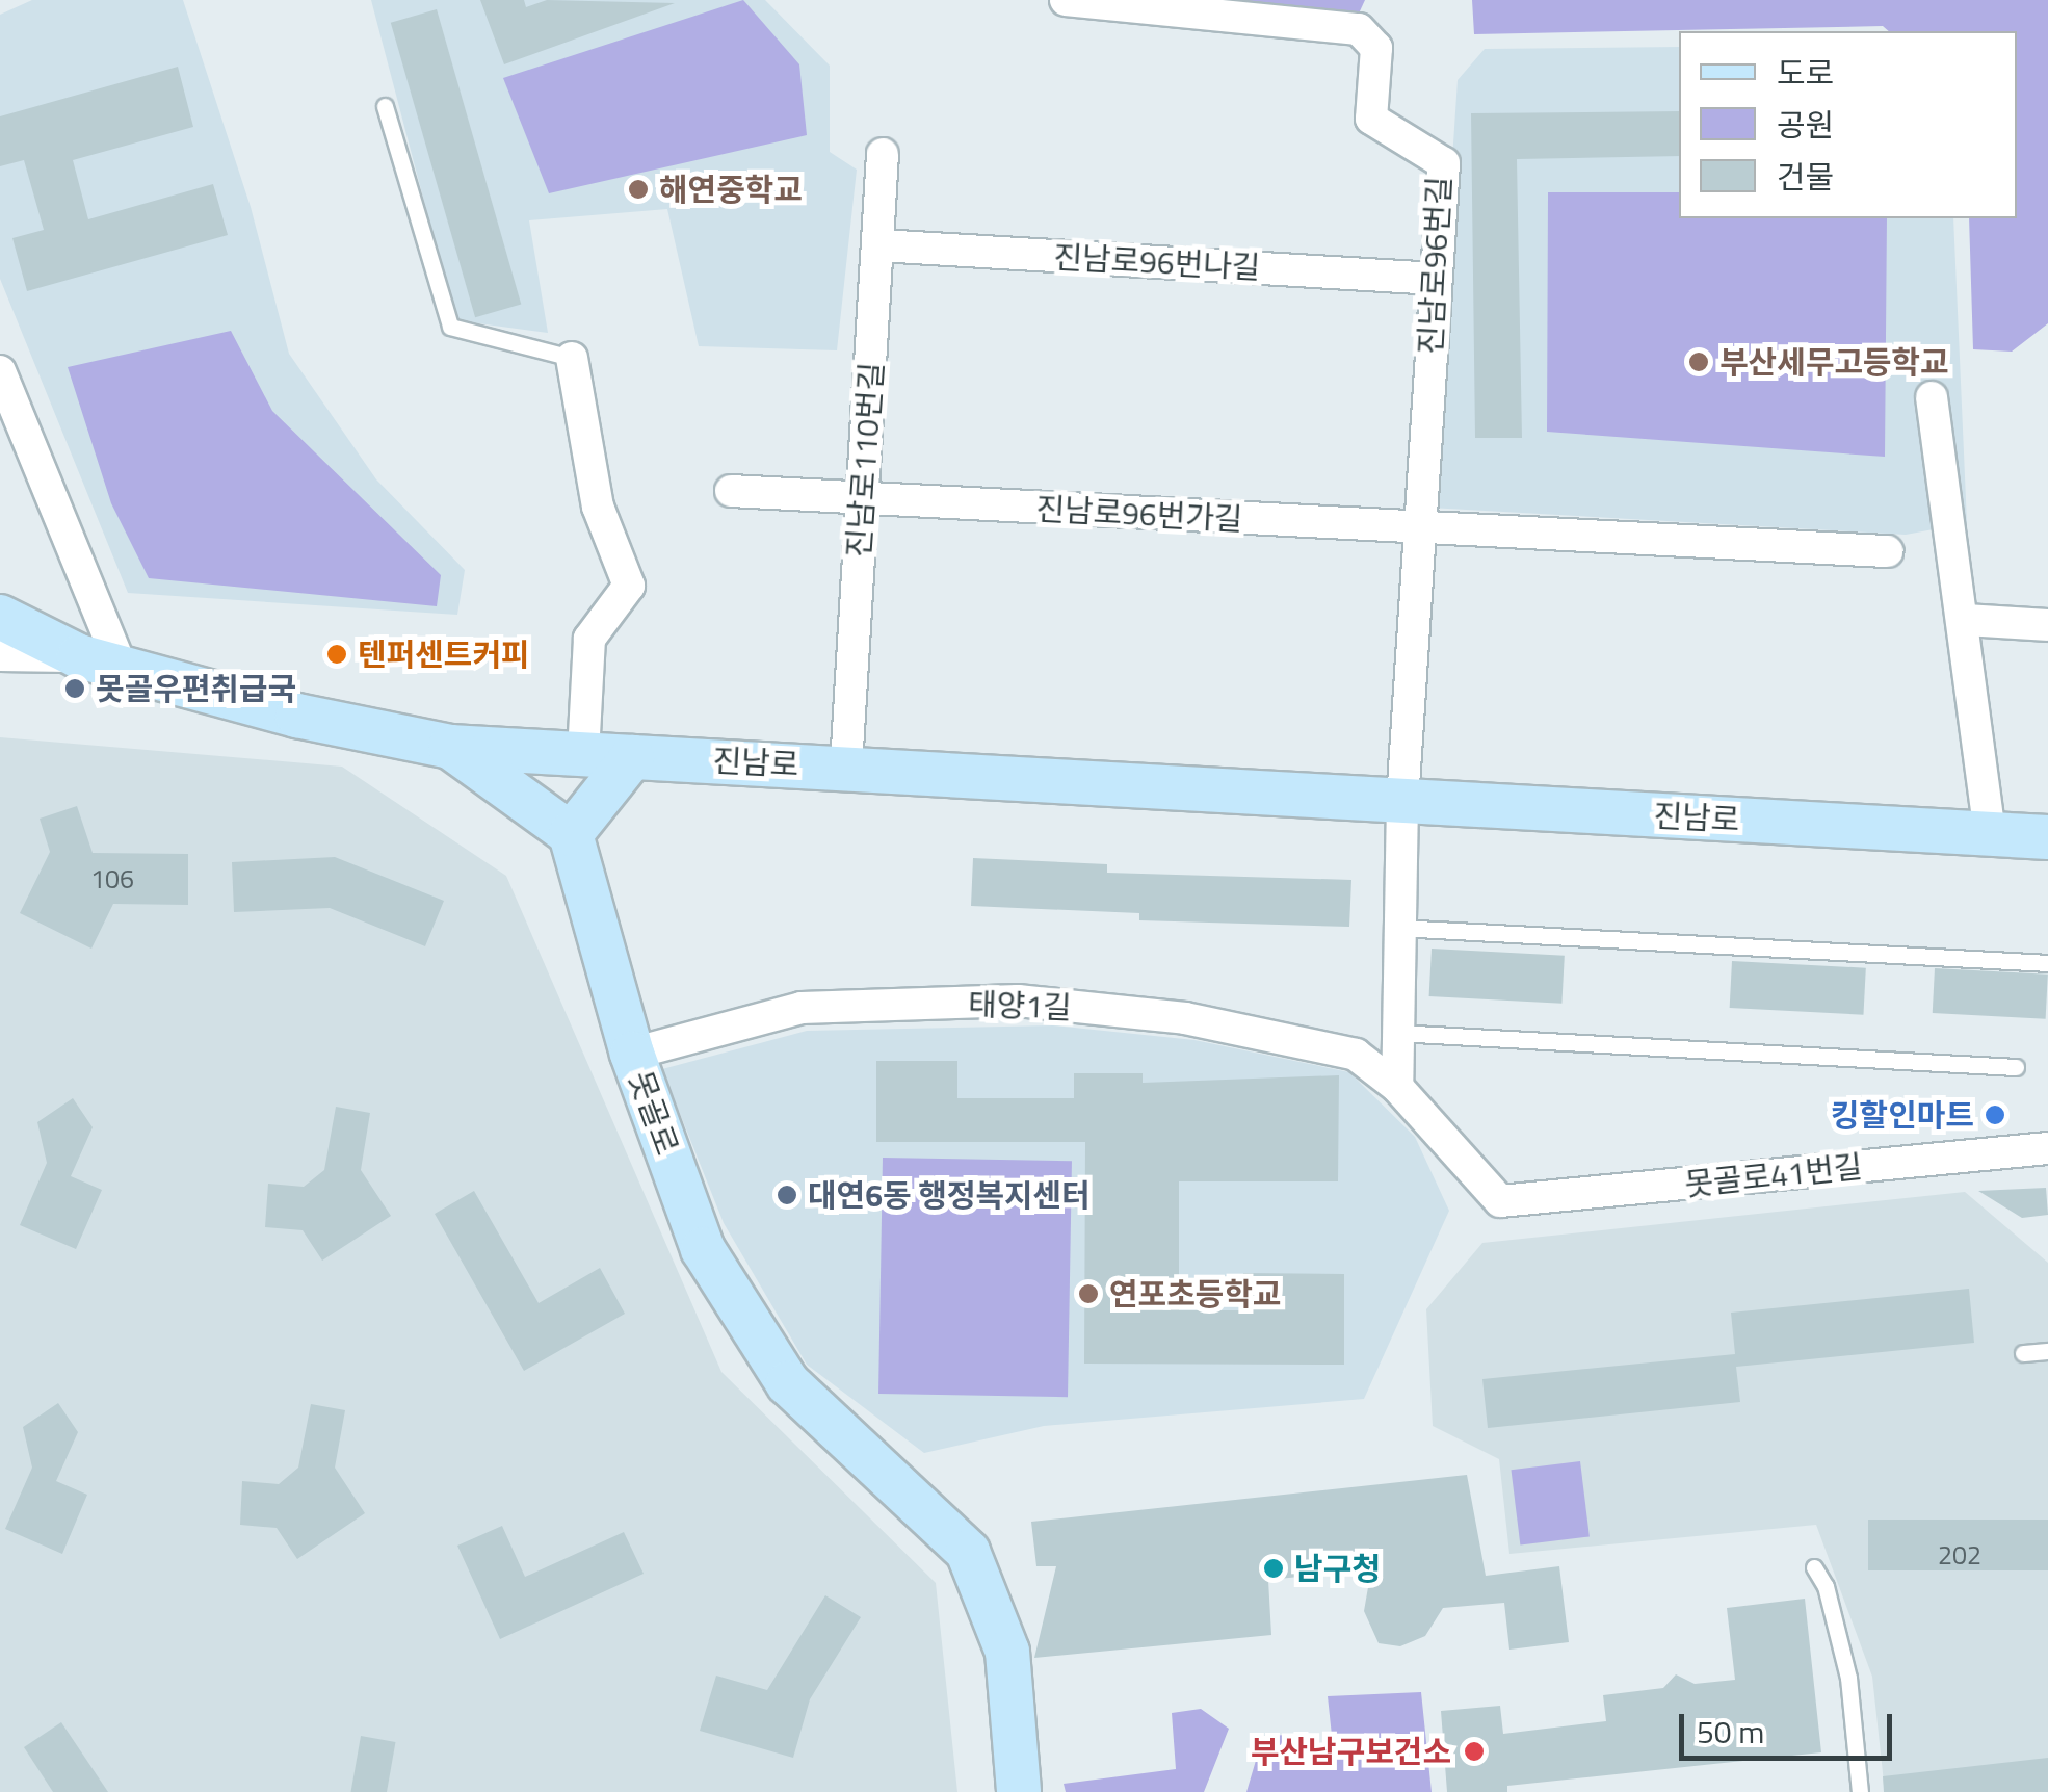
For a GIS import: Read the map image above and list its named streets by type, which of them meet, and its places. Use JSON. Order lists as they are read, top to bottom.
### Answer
{
  "streets": {
    "main road": ["진남로", "못골로"],
    "street": [
      "진남로96번나길",
      "진남로96번길",
      "진남로110번길",
      "진남로96번가길",
      "태양1길",
      "못골로41번길"
    ]
  },
  "crossings": [
    ["진남로96번나길", "진남로96번길"],
    ["진남로96번나길", "진남로110번길"],
    ["진남로96번길", "진남로96번가길"],
    ["진남로96번길", "진남로"],
    ["진남로110번길", "진남로96번가길"],
    ["진남로110번길", "진남로"],
    ["태양1길", "못골로"],
    ["태양1길", "못골로41번길"]
  ],
  "places": [
    "해연중학교",
    "부산세무고등학교",
    "텐퍼센트커피",
    "못골우편취급국",
    "킹할인마트",
    "대연6동 행정복지센터",
    "연포초등학교",
    "남구청",
    "부산남구보건소"
  ],
  "house_numbers": ["106", "202"],
  "legend": ["도로", "공원", "건물"],
  "scale_bar": "50 m"
}
